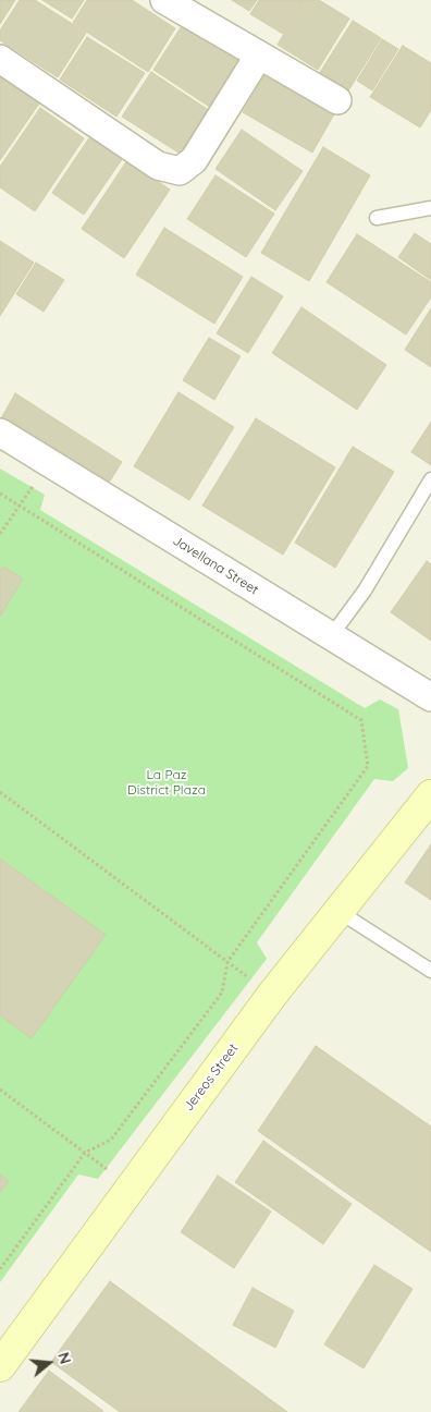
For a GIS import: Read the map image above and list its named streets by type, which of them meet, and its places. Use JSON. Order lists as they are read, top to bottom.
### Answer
{
  "streets": {
    "street": ["Javellana Street", "Jereos Street"]
  },
  "parks": ["La Paz District Plaza"],
  "north": "right"
}
